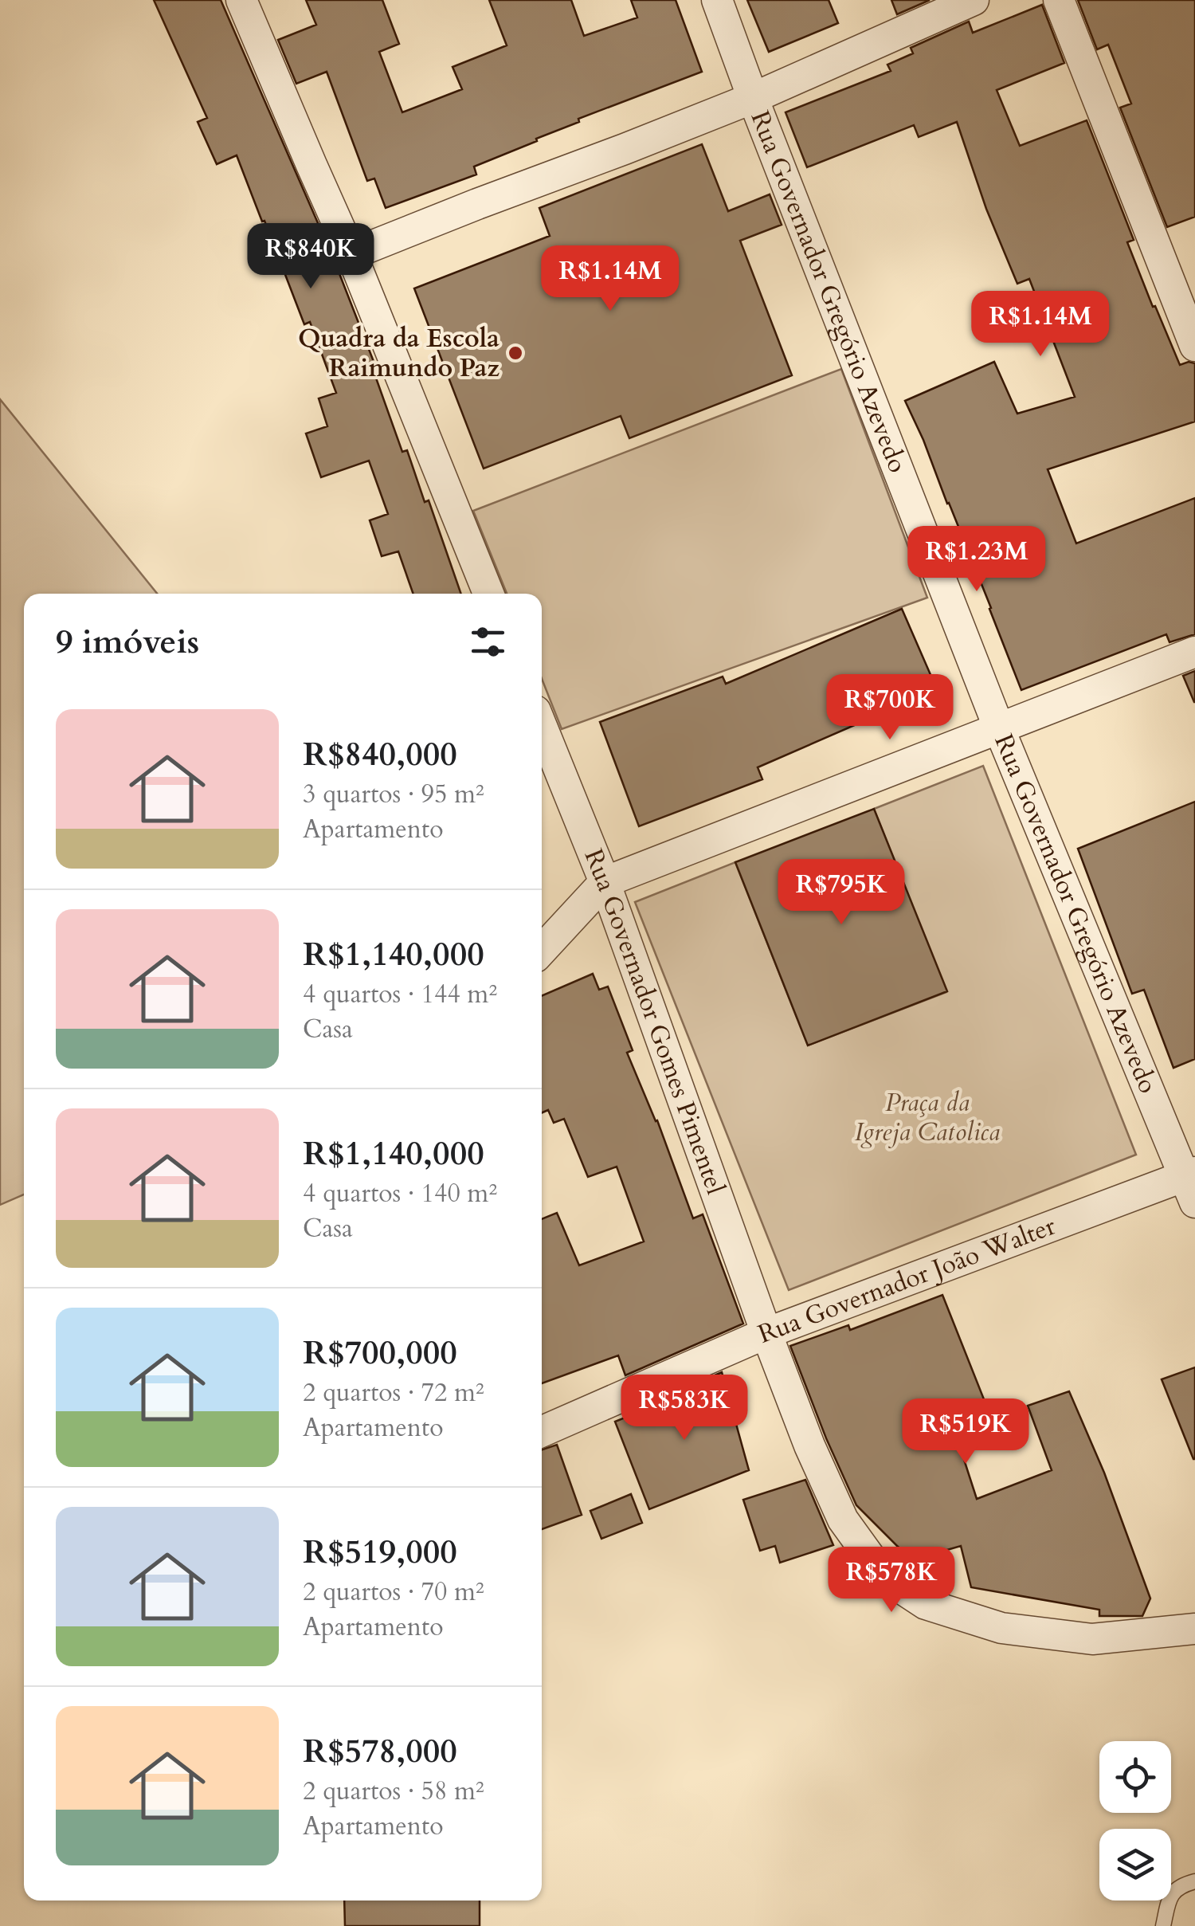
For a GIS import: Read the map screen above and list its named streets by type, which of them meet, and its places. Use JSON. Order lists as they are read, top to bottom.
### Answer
{
  "streets": {
    "street": ["Rua Governador Gregório Azevedo", "Rua Governador Gomes Pimentel", "Rua Governador João Walter"]
  },
  "crossings": [
    ["Rua Governador Gregório Azevedo", "Rua Governador João Walter"],
    ["Rua Governador Gomes Pimentel", "Rua Governador João Walter"]
  ],
  "parks": ["Praça da Igreja Catolica"],
  "places": ["Quadra da Escola Raimundo Paz"],
  "page": {
    "price": [
      "R$840K",
      "R$1.14M",
      "R$1.14M",
      "R$1.23M",
      "R$700K",
      "R$795K",
      "R$583K",
      "R$519K",
      "R$578K"
    ],
    "heading": "9 imóveis",
    "list": [
      {
        "name": "R$840,000",
        "note": "3 quartos · 95 m² · Apartamento"
      },
      {
        "name": "R$1,140,000",
        "note": "4 quartos · 144 m² · Casa"
      },
      {
        "name": "R$1,140,000",
        "note": "4 quartos · 140 m² · Casa"
      },
      {
        "name": "R$700,000",
        "note": "2 quartos · 72 m² · Apartamento"
      },
      {
        "name": "R$519,000",
        "note": "2 quartos · 70 m² · Apartamento"
      },
      {
        "name": "R$578,000",
        "note": "2 quartos · 58 m² · Apartamento"
      }
    ]
  }
}
